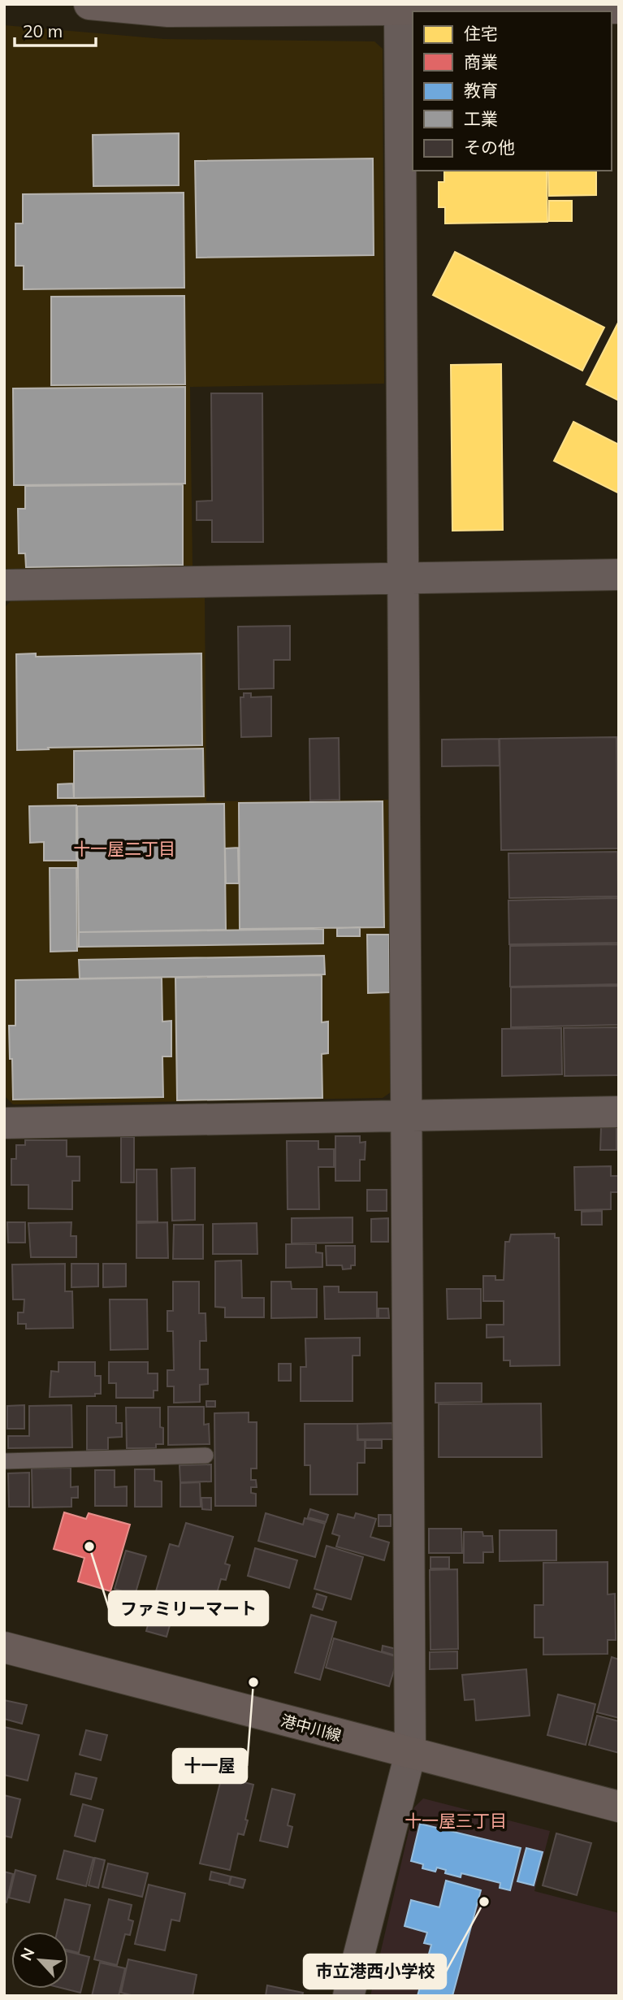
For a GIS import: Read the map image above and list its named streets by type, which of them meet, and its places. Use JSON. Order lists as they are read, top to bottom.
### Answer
{
  "streets": {
    "main road": ["港中川線"]
  },
  "districts": ["十一屋二丁目", "十一屋三丁目"],
  "places": ["ファミリーマート", "十一屋", "市立港西小学校"],
  "legend": [
    "住宅",
    "商業",
    "教育",
    "工業",
    "その他"
  ],
  "scale_bar": "20 m",
  "north": "top left"
}
